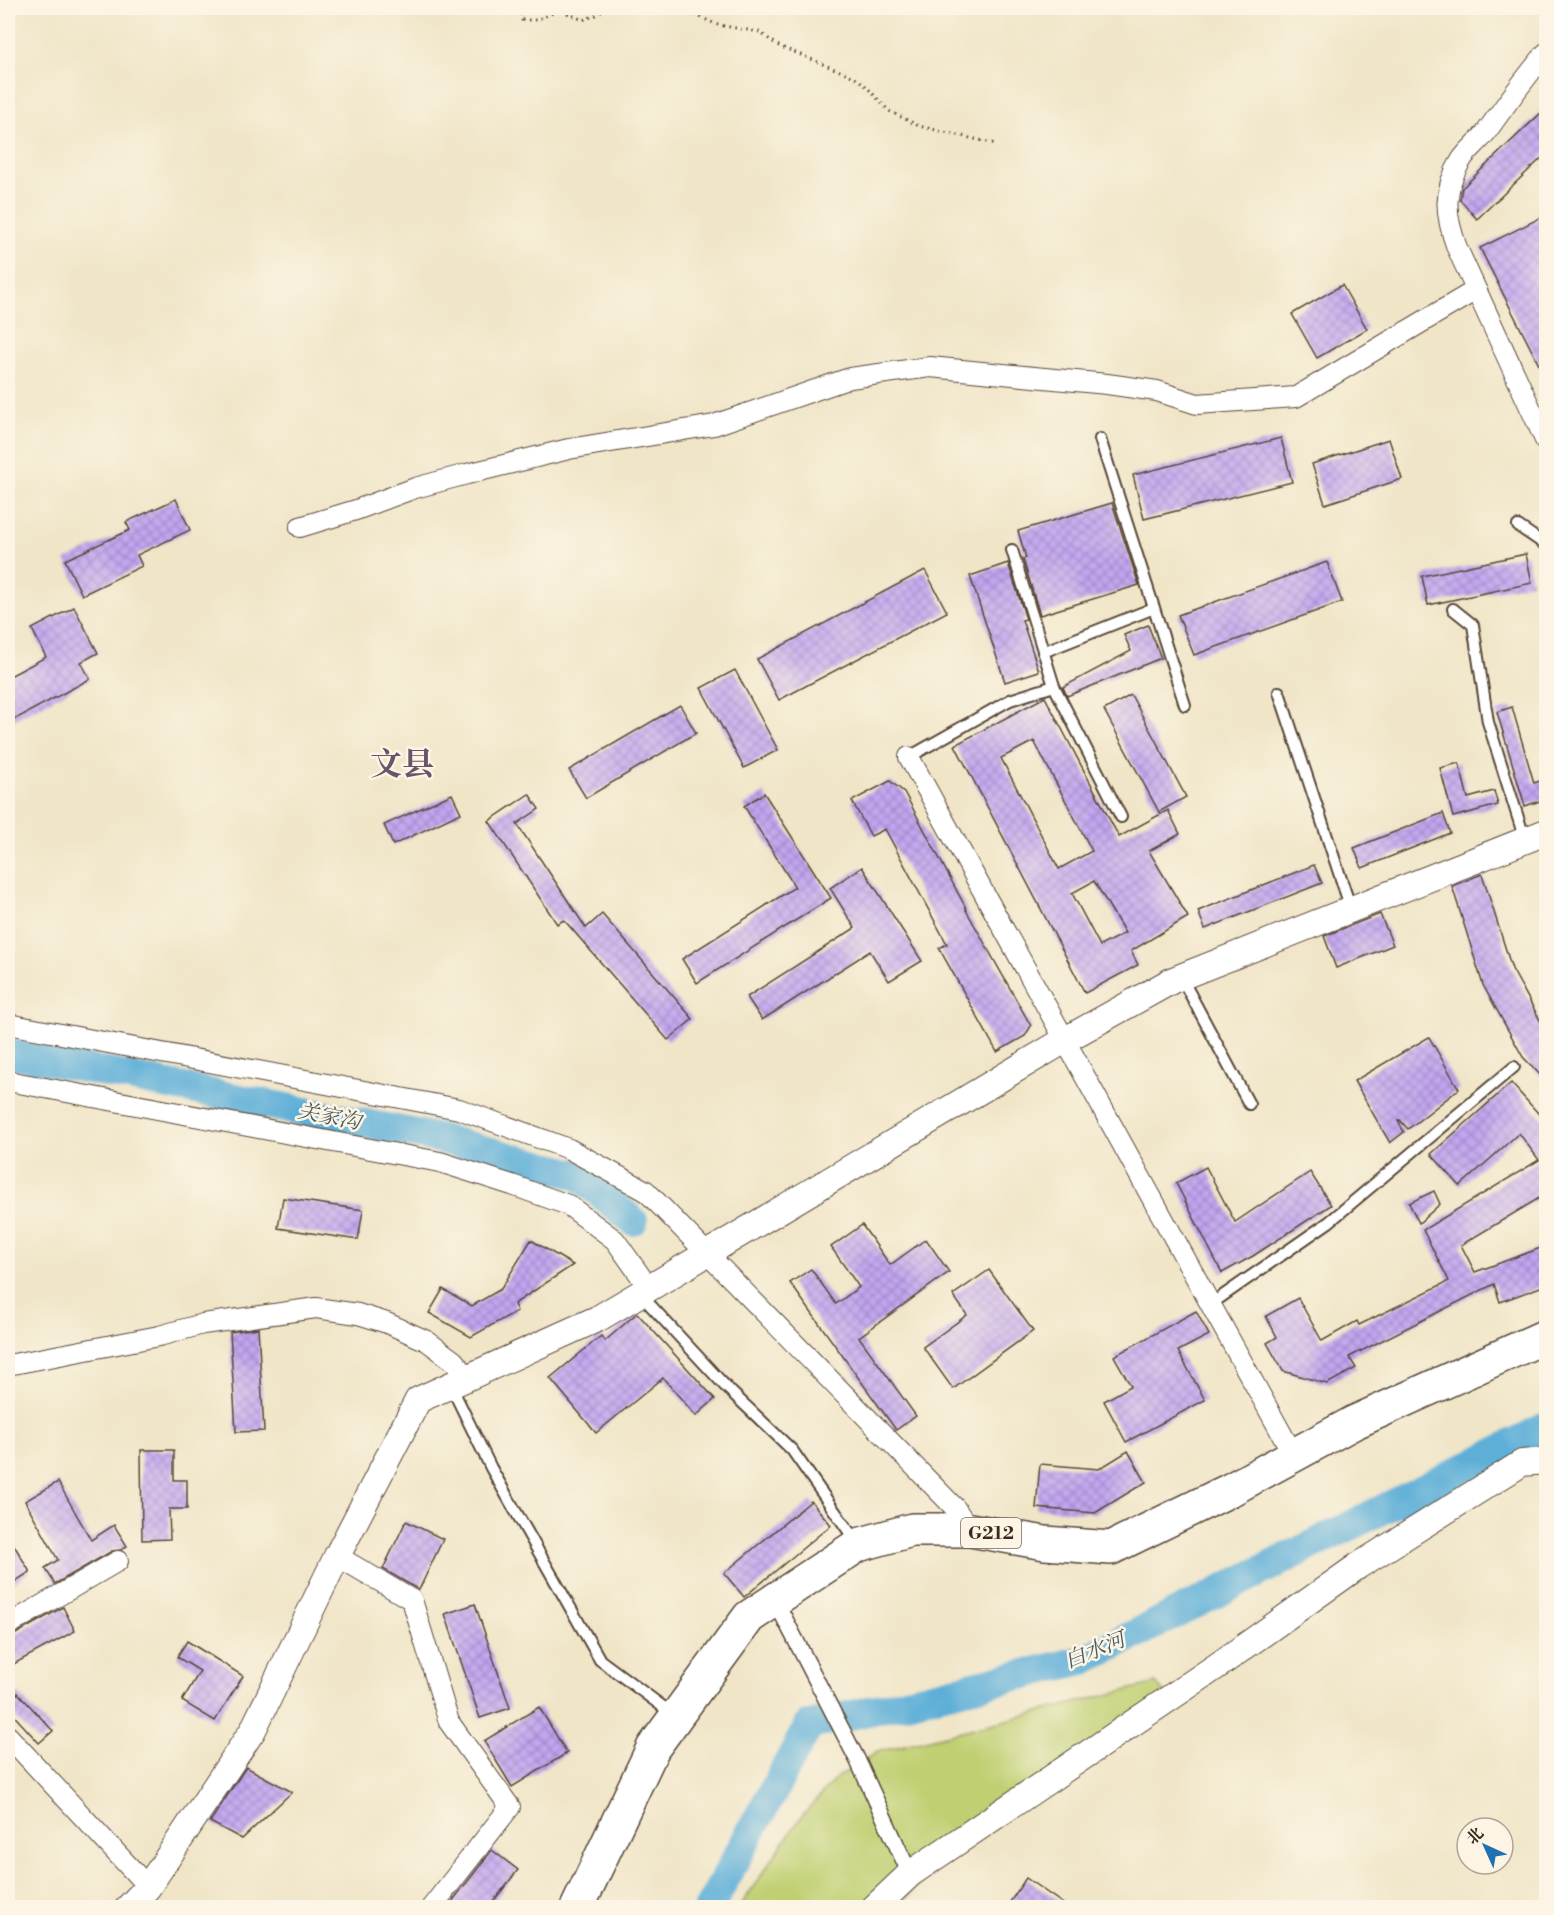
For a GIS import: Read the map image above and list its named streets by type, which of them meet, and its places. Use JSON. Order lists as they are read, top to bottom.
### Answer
{
  "streets": {
    "highway": ["G212"]
  },
  "districts": ["文县"],
  "water": ["关家沟", "白水河"],
  "north": "top left"
}
